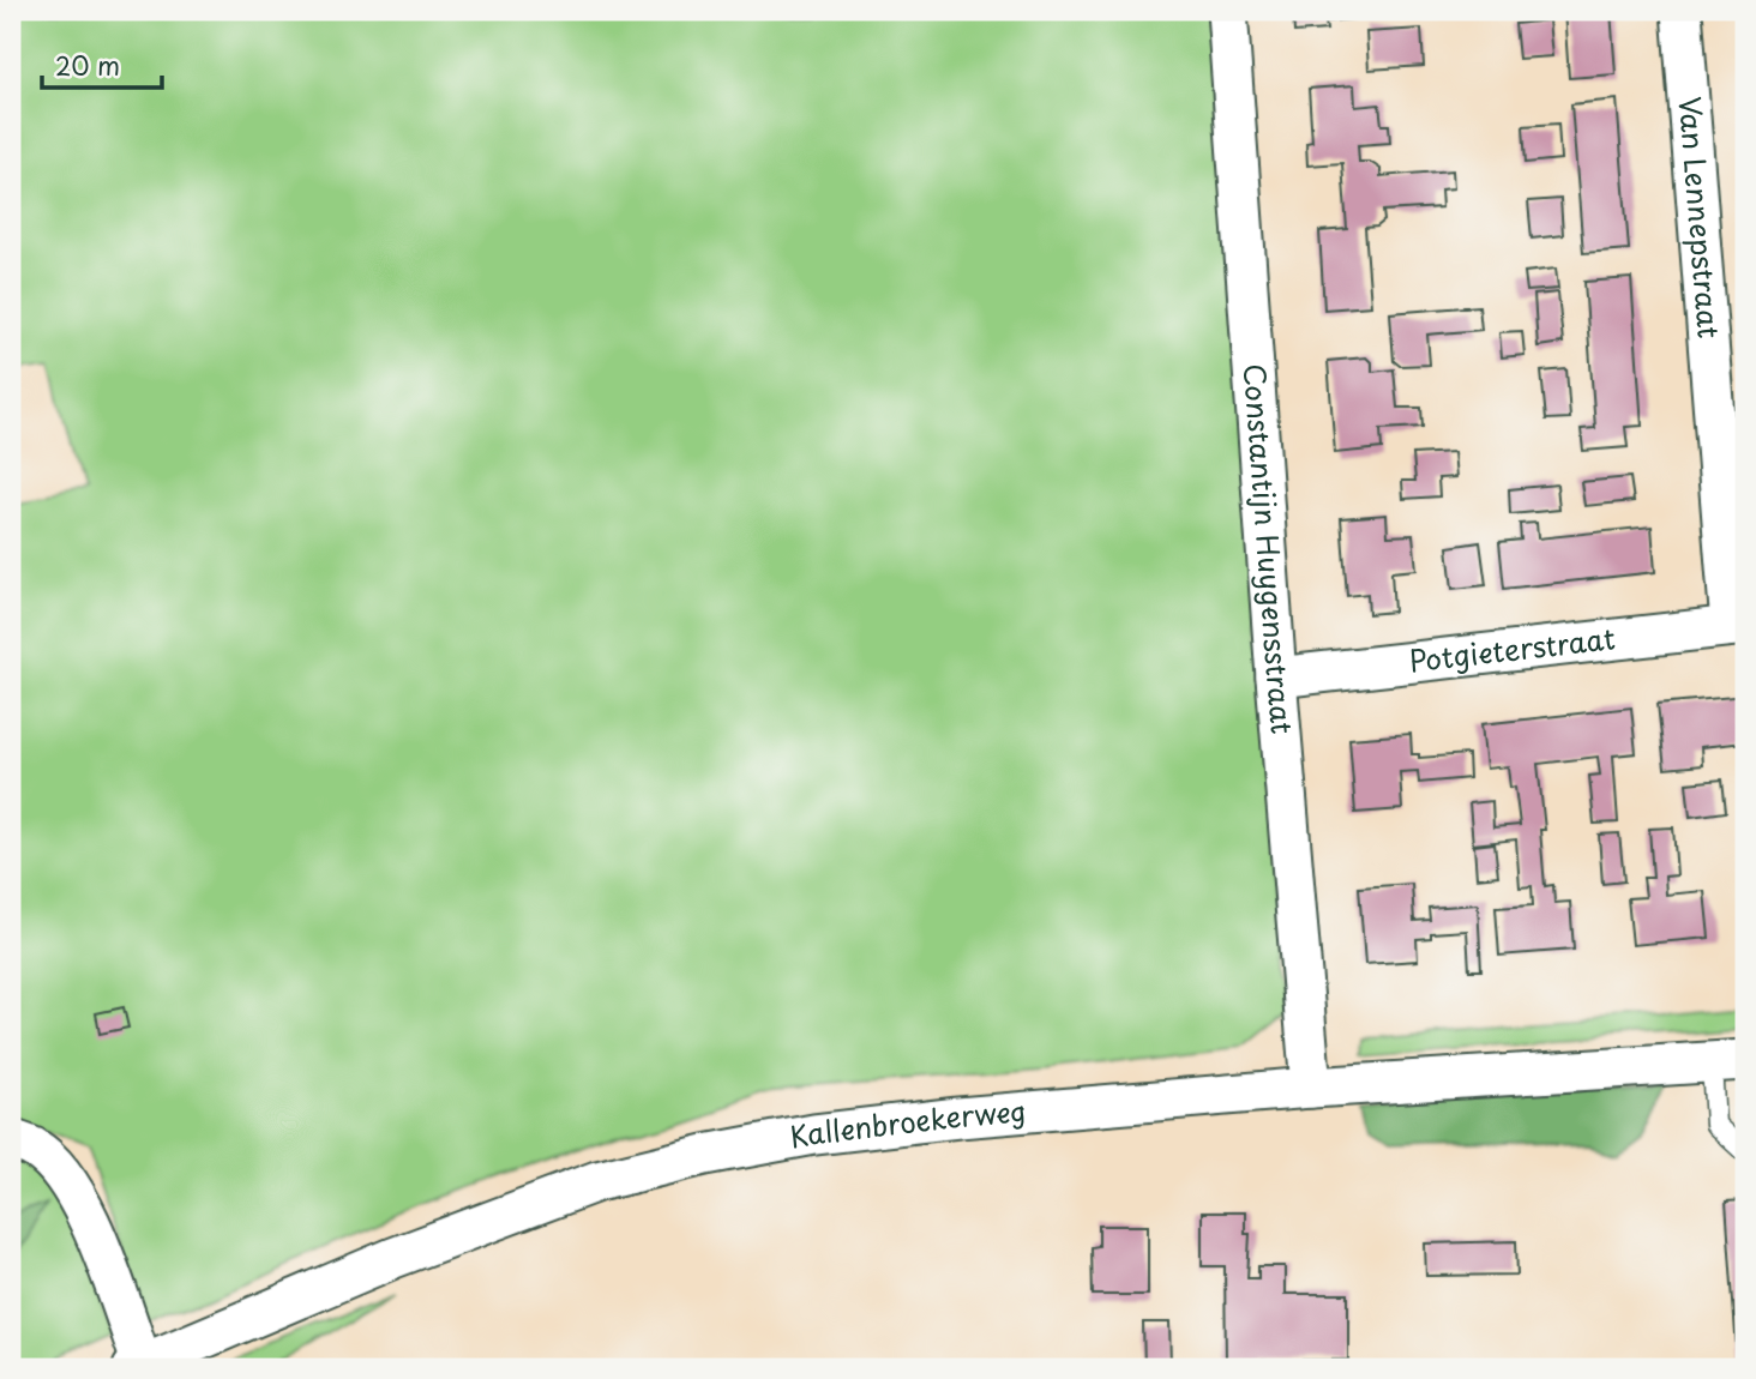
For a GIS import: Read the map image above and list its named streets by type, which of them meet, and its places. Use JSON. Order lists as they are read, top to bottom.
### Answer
{
  "streets": {
    "street": [
      "Van Lennepstraat",
      "Constantijn Huygensstraat",
      "Potgieterstraat",
      "Kallenbroekerweg"
    ]
  },
  "crossings": [
    ["Van Lennepstraat", "Potgieterstraat"],
    ["Constantijn Huygensstraat", "Potgieterstraat"],
    ["Constantijn Huygensstraat", "Kallenbroekerweg"]
  ],
  "scale_bar": "20 m"
}
